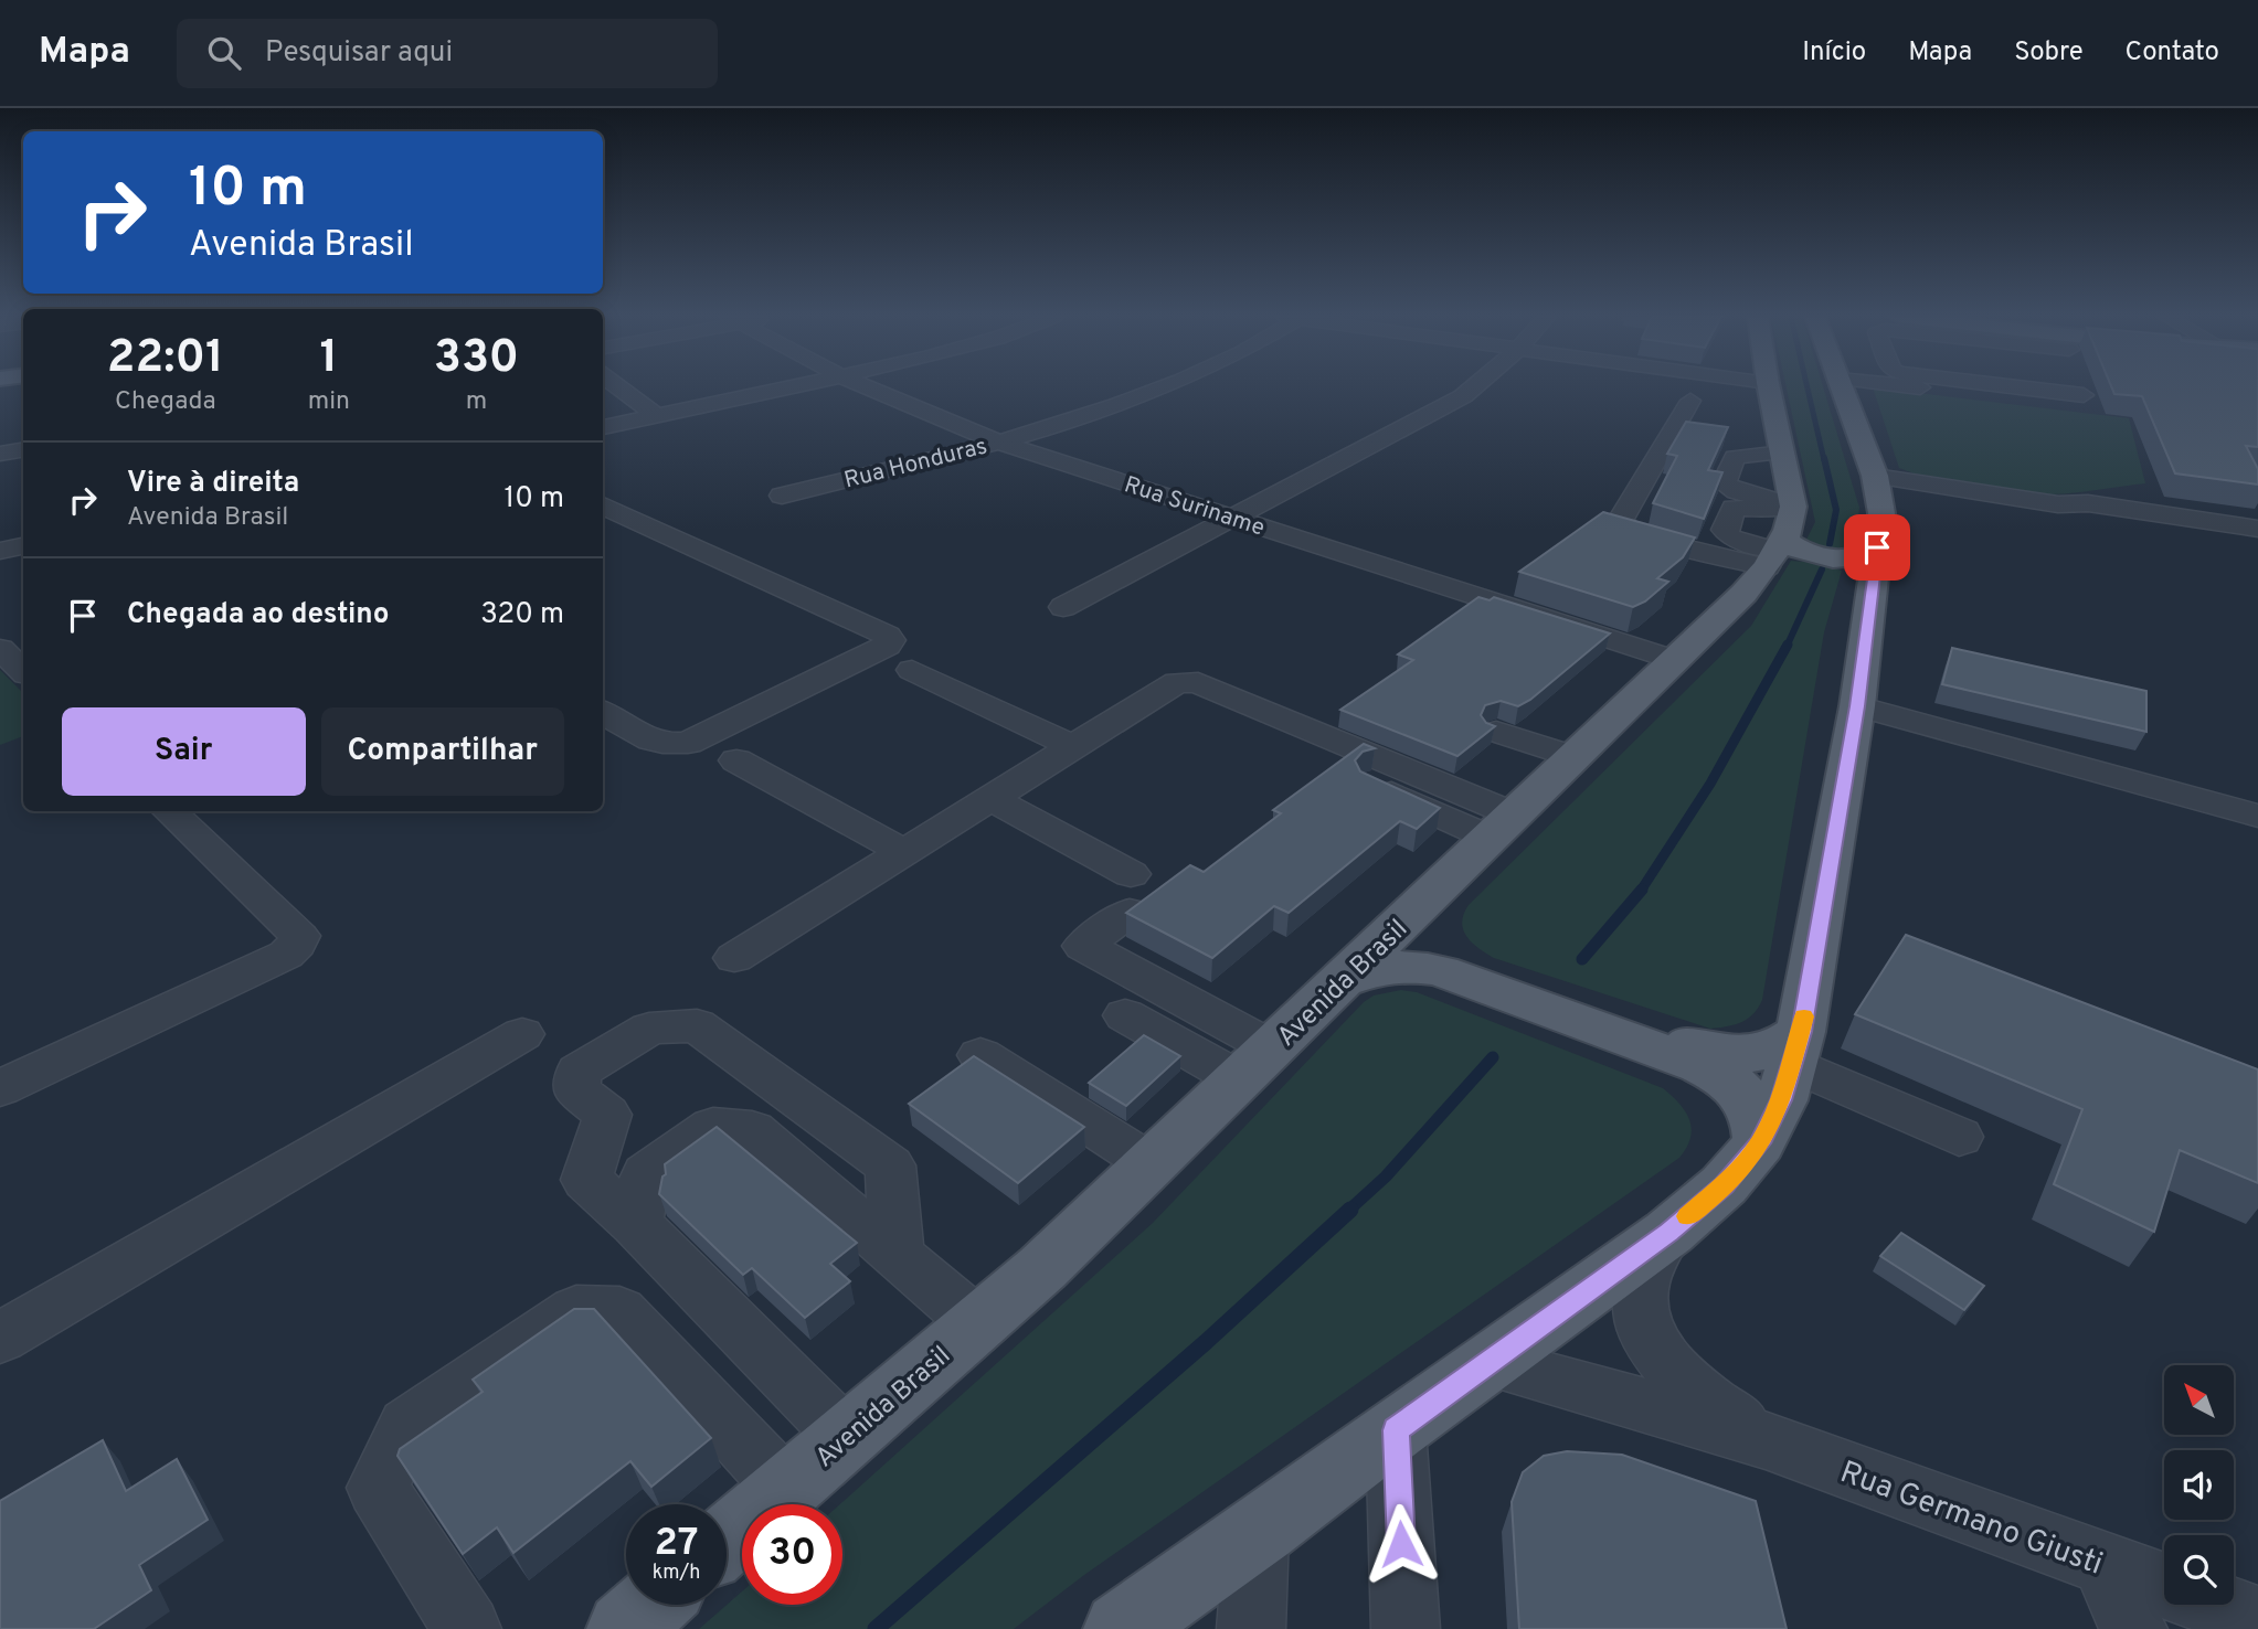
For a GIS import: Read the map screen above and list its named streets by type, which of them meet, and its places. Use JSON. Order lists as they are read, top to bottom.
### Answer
{
  "streets": {
    "main road": ["Avenida Brasil"],
    "street": ["Rua Honduras", "Rua Suriname", "Rua Germano Giusti"]
  },
  "crossings": [
    ["Rua Honduras", "Rua Suriname"],
    ["Rua Suriname", "Avenida Brasil"]
  ],
  "north": "top left",
  "page": {
    "header": "Mapa",
    "search": "Pesquisar aqui",
    "nav": [
      "Início",
      "Mapa",
      "Sobre",
      "Contato"
    ],
    "turn": ["10 m", "Avenida Brasil"],
    "eta": [
      "22:01",
      "Chegada",
      "1",
      "min",
      "330",
      "m"
    ],
    "list": [
      {
        "name": "Vire à direita",
        "note": "Avenida Brasil",
        "value": "10 m"
      },
      {
        "name": "Chegada ao destino",
        "value": "320 m"
      }
    ],
    "buttons": ["Sair", "Compartilhar"],
    "speed": "27 km/h",
    "limit": "30"
  }
}
